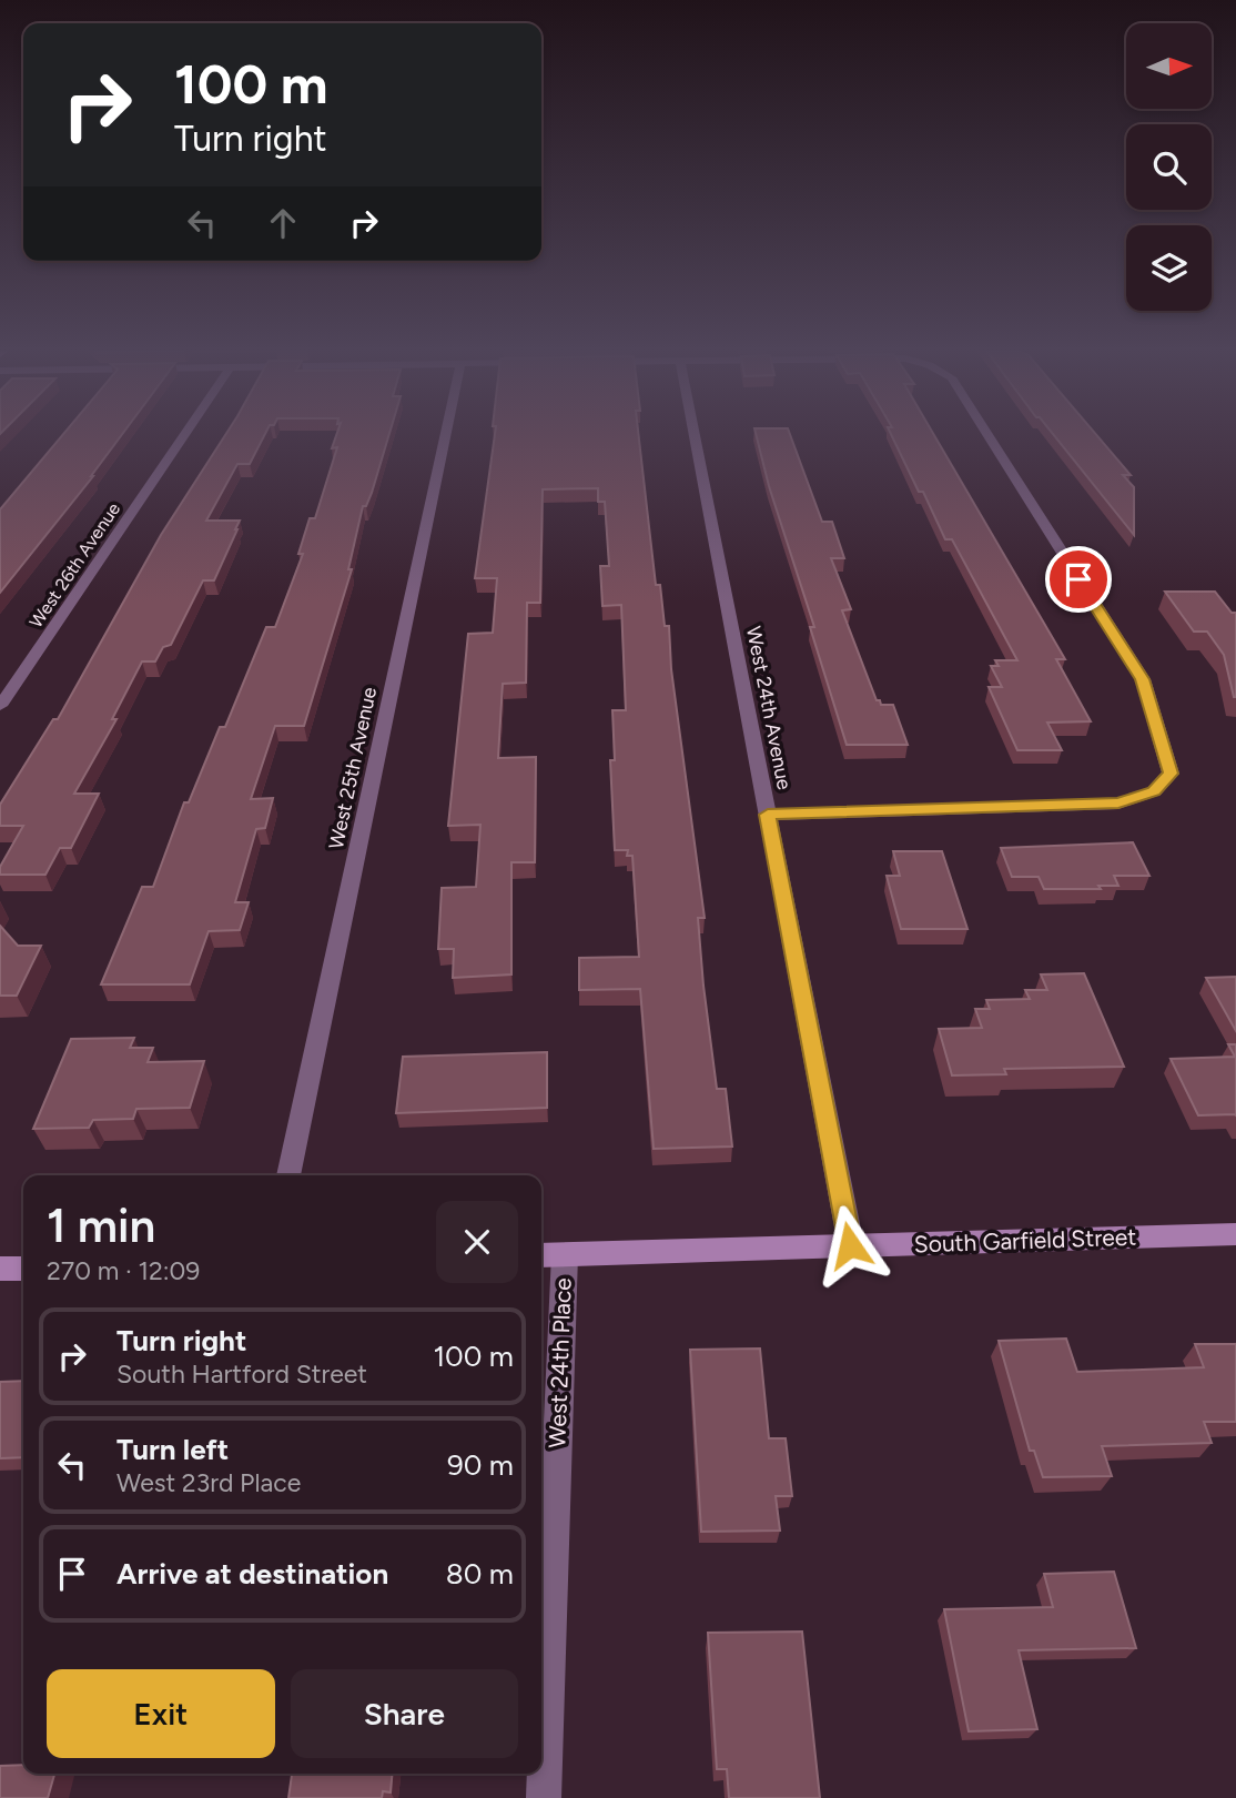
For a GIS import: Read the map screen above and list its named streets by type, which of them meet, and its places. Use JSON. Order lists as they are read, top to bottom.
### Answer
{
  "streets": {
    "street": [
      "West 26th Avenue",
      "West 24th Avenue",
      "West 25th Avenue",
      "South Garfield Street",
      "West 24th Place"
    ]
  },
  "crossings": [
    ["West 24th Avenue", "South Garfield Street"],
    ["South Garfield Street", "West 24th Place"]
  ],
  "north": "right",
  "page": {
    "turn": ["100 m", "Turn right"],
    "heading": ["1 min", "270 m · 12:09"],
    "list": [
      {
        "name": "Turn right",
        "note": "South Hartford Street",
        "value": "100 m"
      },
      {
        "name": "Turn left",
        "note": "West 23rd Place",
        "value": "90 m"
      },
      {
        "name": "Arrive at destination",
        "value": "80 m"
      }
    ],
    "buttons": ["Exit", "Share"]
  }
}
